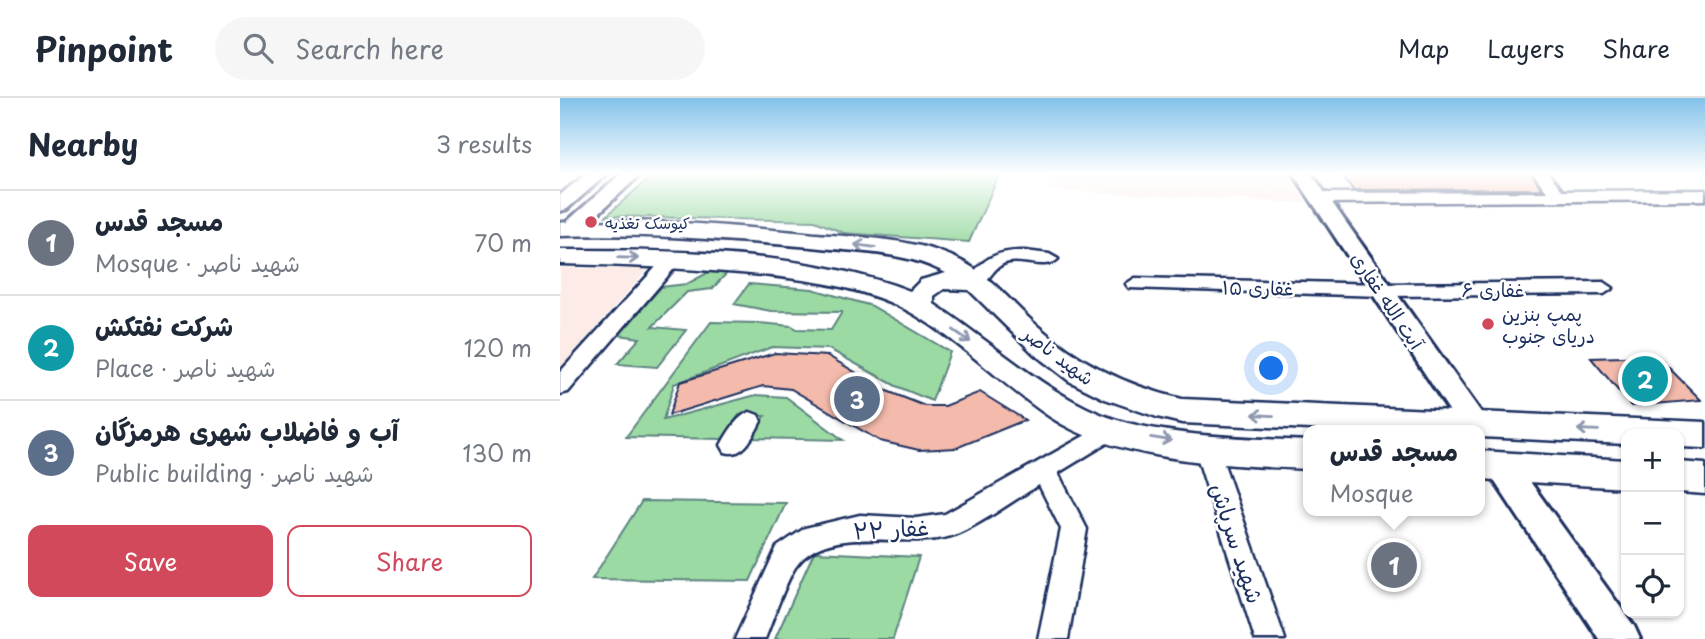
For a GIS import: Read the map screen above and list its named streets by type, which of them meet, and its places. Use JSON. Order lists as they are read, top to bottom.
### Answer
{
  "streets": {
    "main road": ["شهید ناصر"],
    "street": [
      "غفاری ۱۵",
      "غفاری ۶",
      "آیت الله غفاری",
      "غفار ۲۲",
      "شهید سرپاش"
    ]
  },
  "crossings": [
    ["غفاری ۱۵", "غفاری ۶"],
    ["غفاری ۱۵", "آیت الله غفاری"],
    ["غفاری ۶", "آیت الله غفاری"],
    ["شهید ناصر", "غفار ۲۲"],
    ["شهید ناصر", "شهید سرپاش"]
  ],
  "places": ["کیوسک تغذیه", "پمپ بنزین دریای جنوب"],
  "page": {
    "header": "Pinpoint",
    "search": "Search here",
    "nav": ["Map", "Layers", "Share"],
    "heading": ["Nearby", "3 results"],
    "list": [
      {
        "mark": "1",
        "name": "مسجد قدس",
        "note": "Mosque · شهید ناصر",
        "value": "70 m"
      },
      {
        "mark": "2",
        "name": "شرکت نفتکش",
        "note": "Place · شهید ناصر",
        "value": "120 m"
      },
      {
        "mark": "3",
        "name": "آب و فاضلاب شهری هرمزگان",
        "note": "Public building · شهید ناصر",
        "value": "130 m"
      }
    ],
    "pins": ["2", "3", "1"],
    "popup": ["مسجد قدس", "Mosque"],
    "map_buttons": ["+", "−"],
    "buttons": ["Save", "Share"]
  }
}
